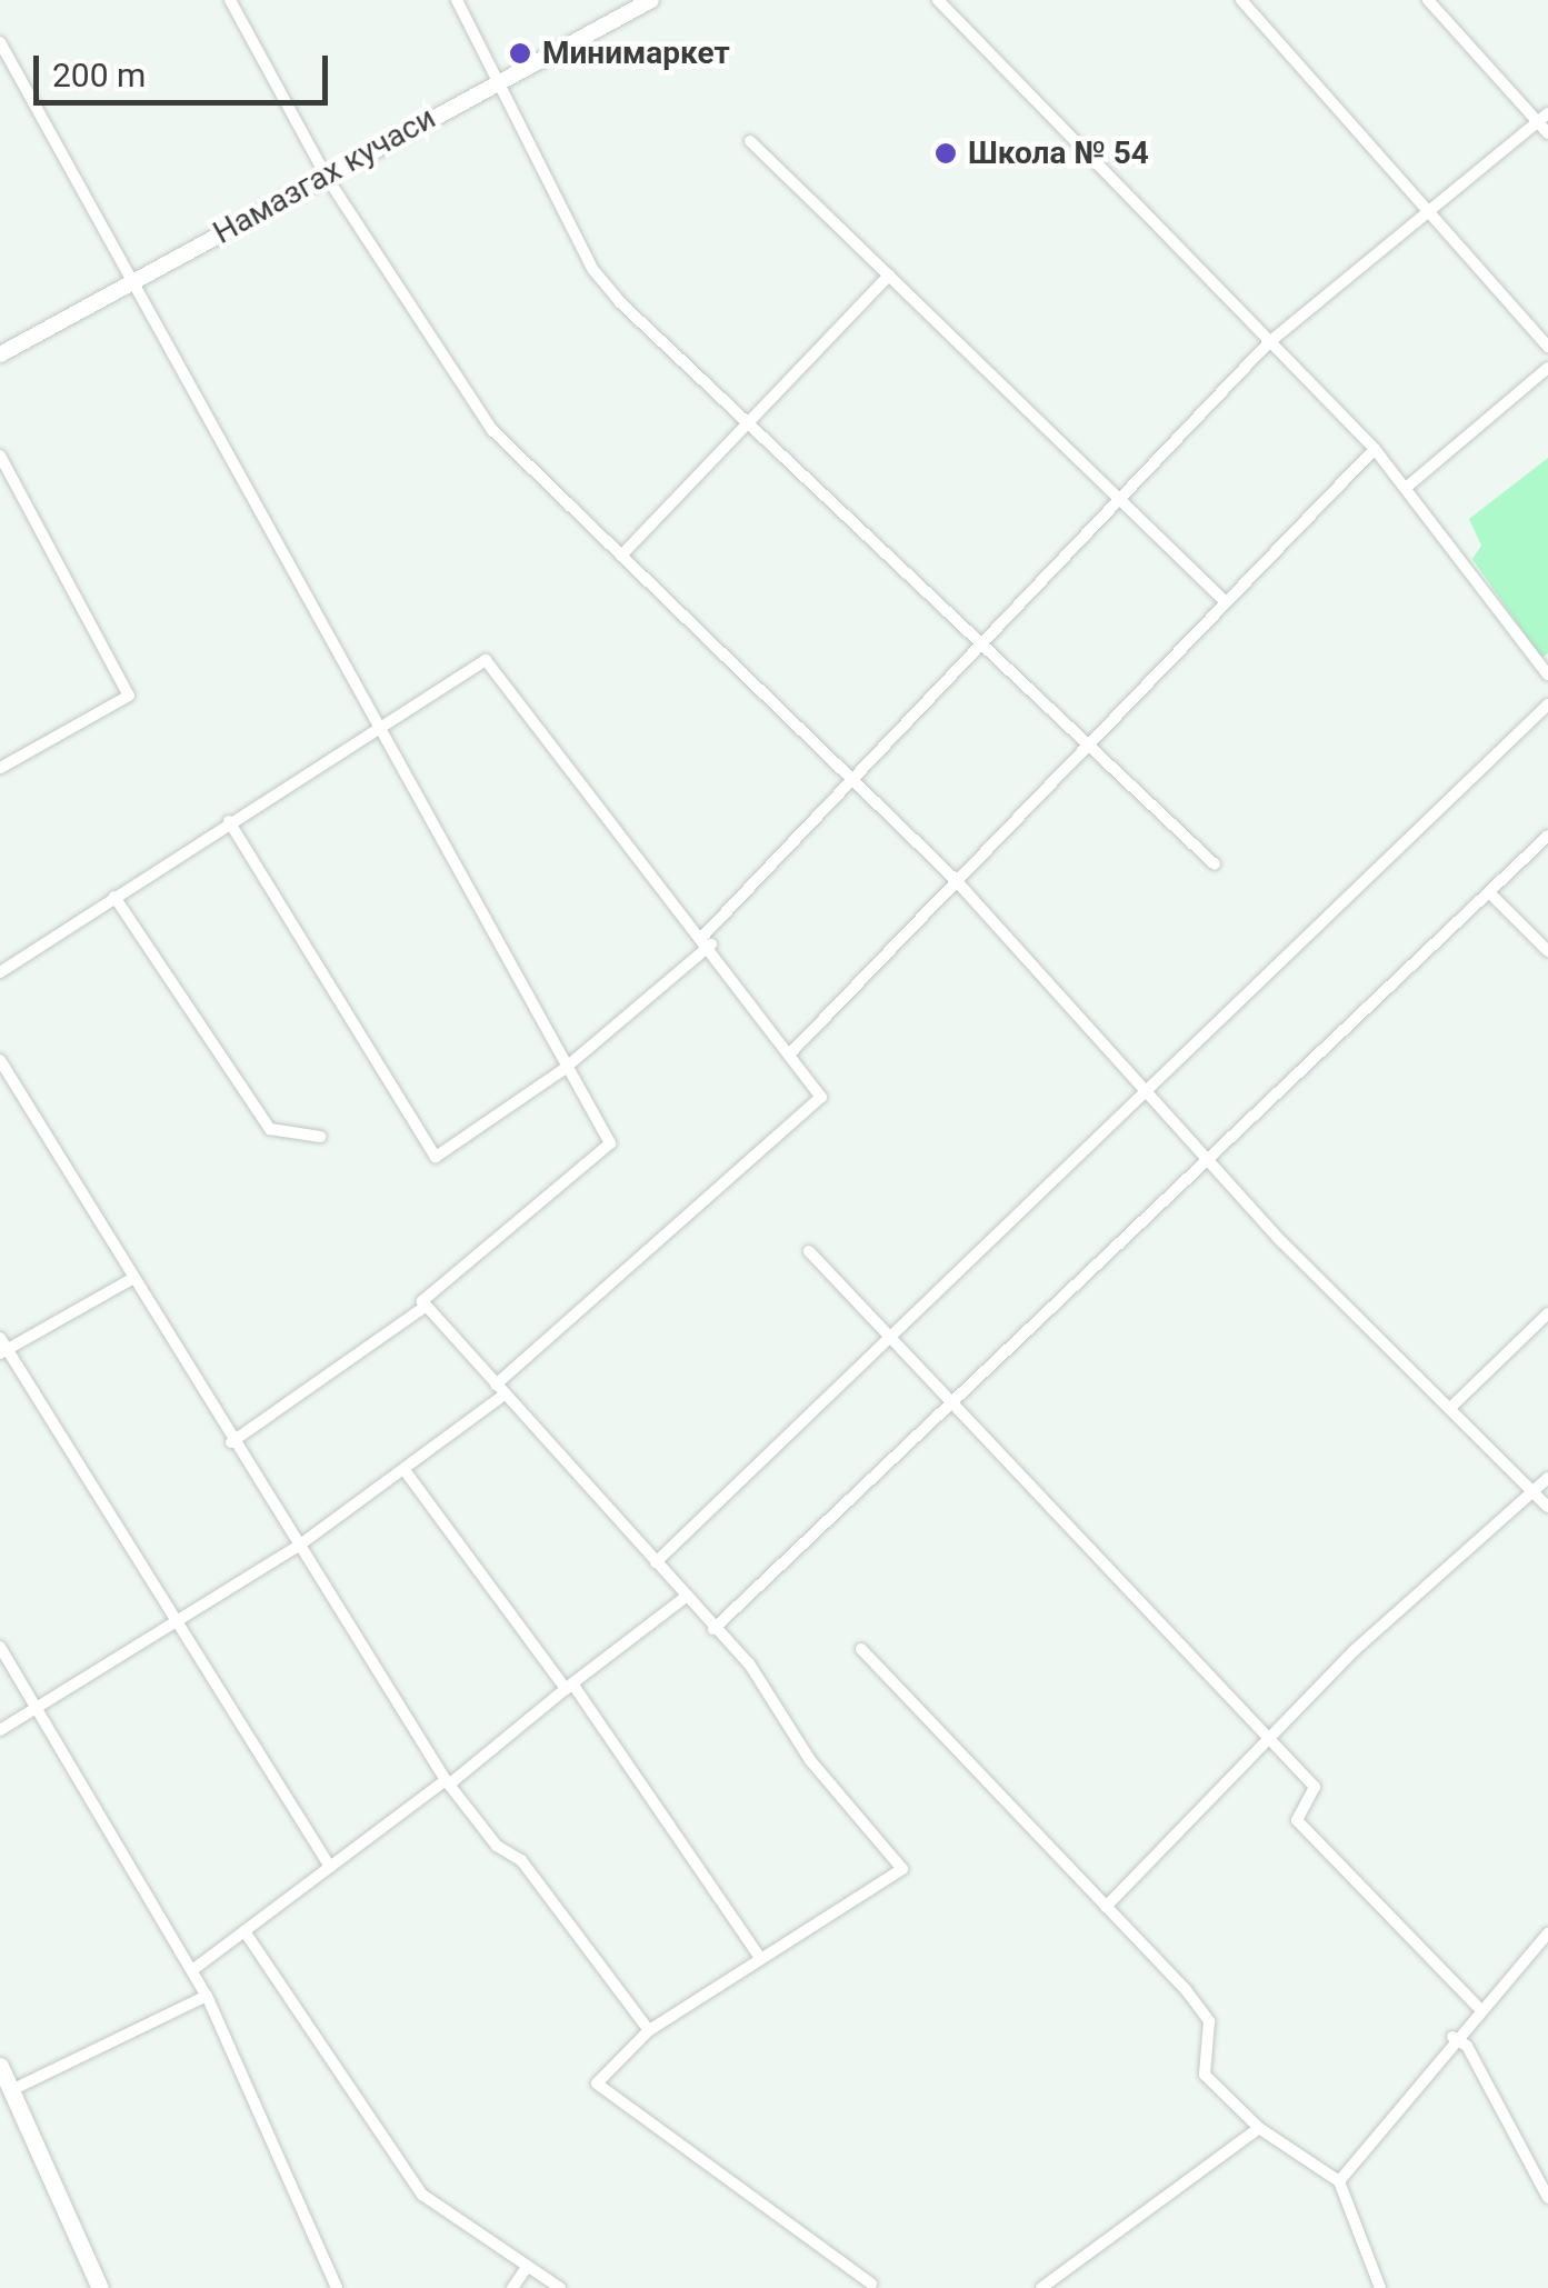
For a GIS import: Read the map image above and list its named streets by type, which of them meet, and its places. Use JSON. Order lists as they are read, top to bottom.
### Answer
{
  "streets": {
    "street": ["Намазгах кучаси"]
  },
  "places": ["Минимаркет", "Школа № 54"],
  "scale_bar": "200 m"
}
